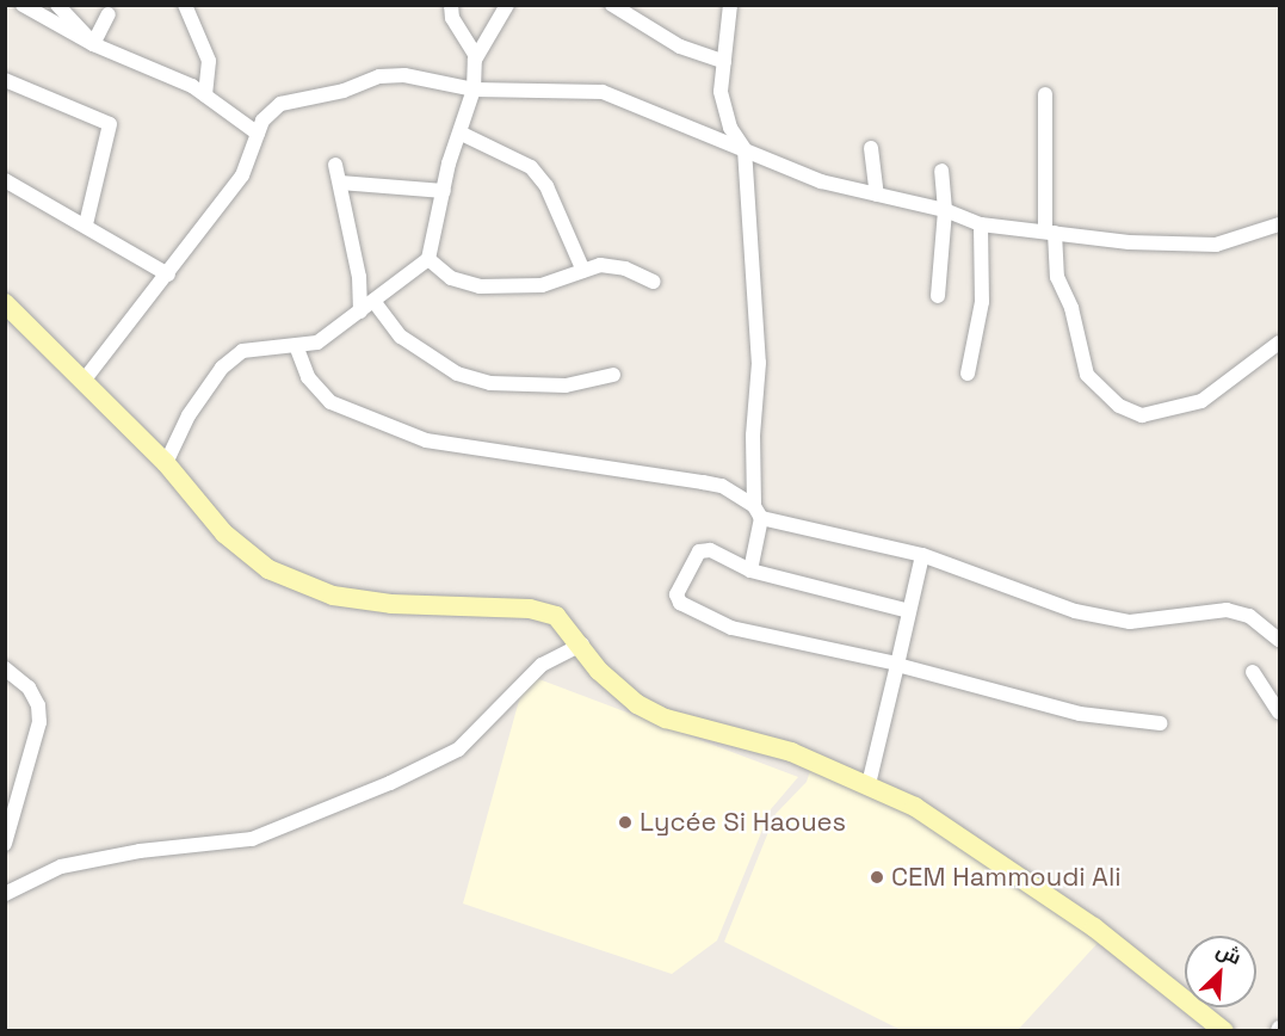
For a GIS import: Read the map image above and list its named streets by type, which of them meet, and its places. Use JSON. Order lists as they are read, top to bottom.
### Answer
{
  "places": ["Lycée Si Haoues", "CEM Hammoudi Ali"],
  "north": "top right"
}
